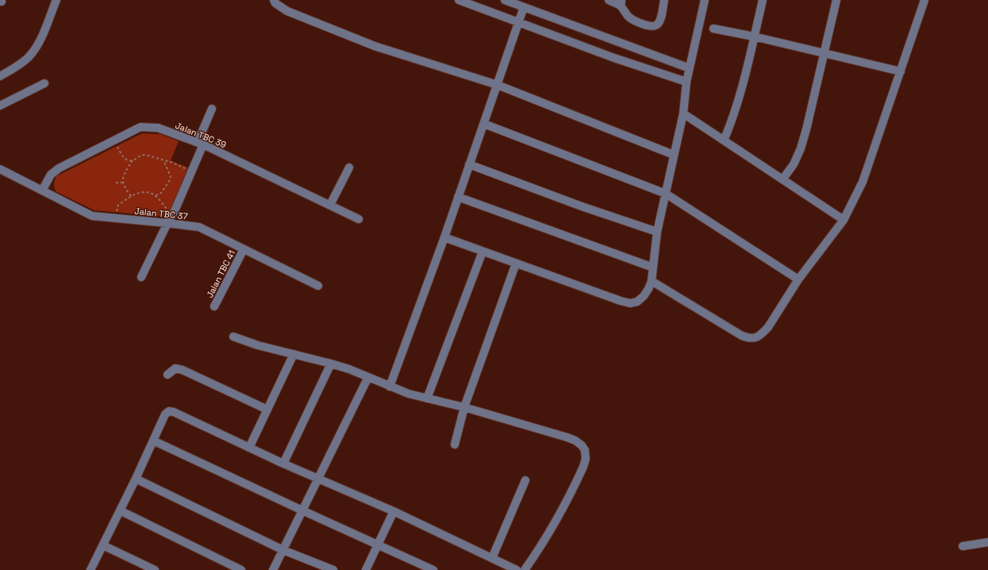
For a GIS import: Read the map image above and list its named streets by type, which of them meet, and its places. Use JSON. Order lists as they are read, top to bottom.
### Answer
{
  "streets": {
    "street": ["Jalan TBC 39", "Jalan TBC 37", "Jalan TBC 41"]
  },
  "crossings": [
    ["Jalan TBC 39", "Jalan TBC 37"],
    ["Jalan TBC 37", "Jalan TBC 41"]
  ]
}
